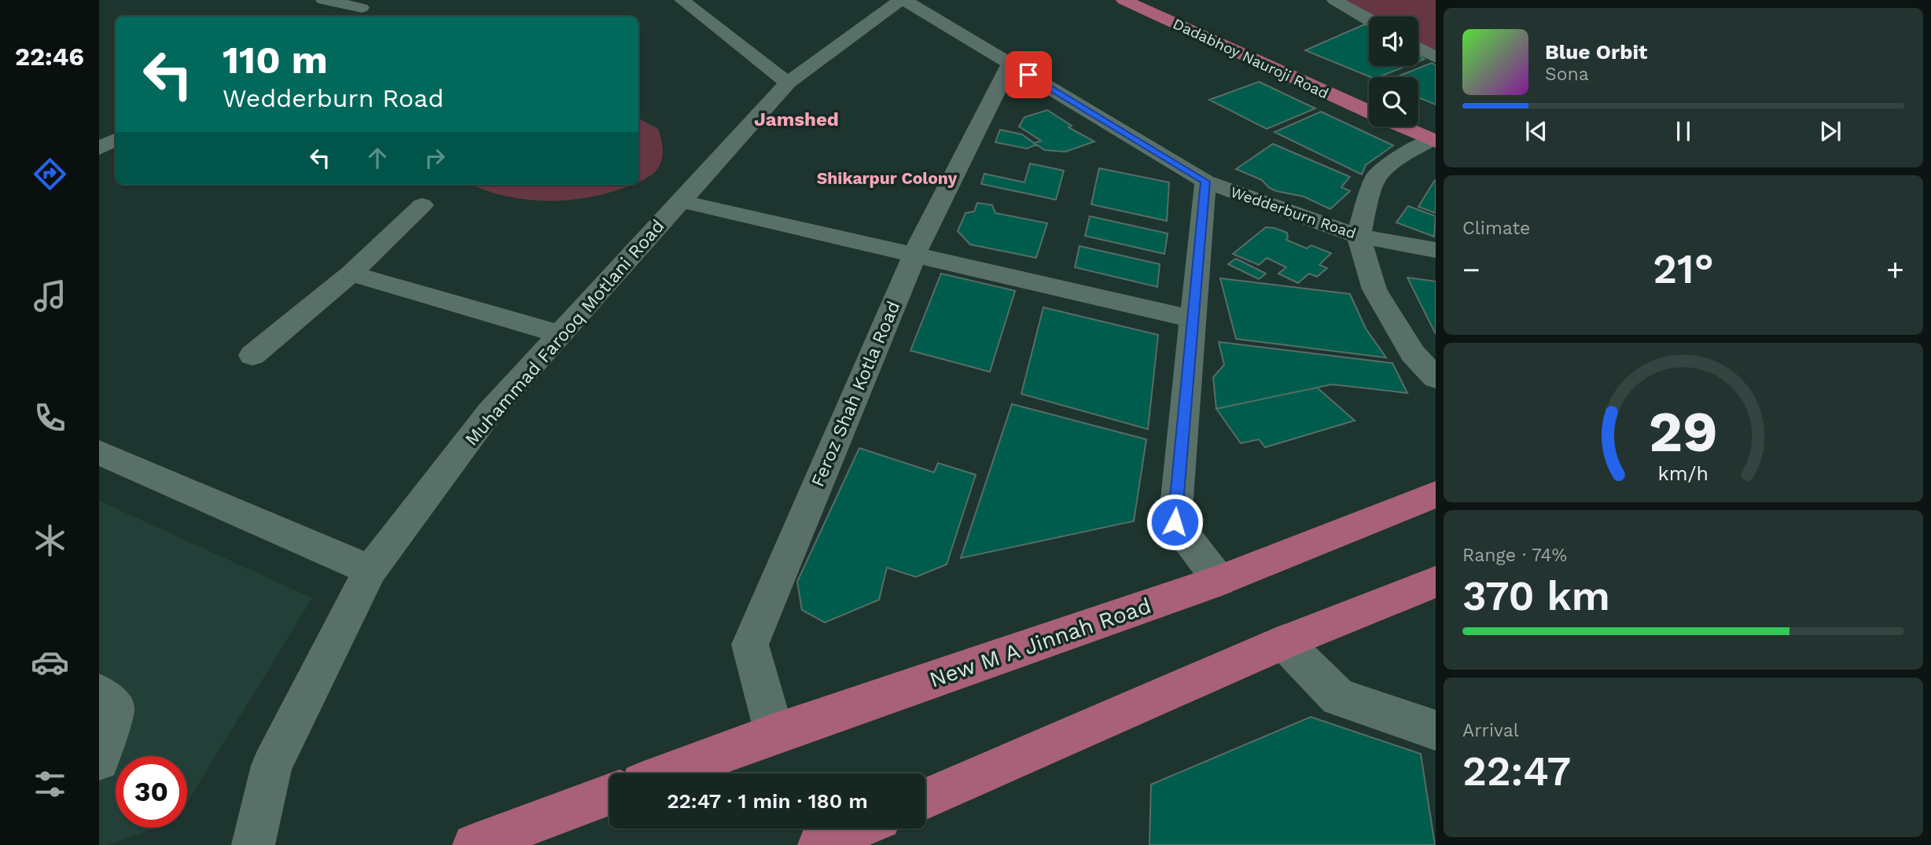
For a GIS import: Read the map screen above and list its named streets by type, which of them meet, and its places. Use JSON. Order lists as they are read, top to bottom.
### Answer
{
  "streets": {
    "main road": ["Dadabhoy Nauroji Road", "New M A Jinnah Road"],
    "street": ["Wedderburn Road", "Muhammad Farooq Motlani Road", "Feroz Shah Kotla Road"]
  },
  "crossings": [
    ["Wedderburn Road", "Muhammad Farooq Motlani Road"],
    ["Wedderburn Road", "Feroz Shah Kotla Road"],
    ["Feroz Shah Kotla Road", "New M A Jinnah Road"]
  ],
  "districts": ["Jamshed", "Shikarpur Colony"],
  "page": {
    "tabs": "22:46",
    "turn": ["110 m", "Wedderburn Road"],
    "song": ["Blue Orbit", "Sona"],
    "tile": [
      "Climate",
      ["Range · 74%", "370 km"],
      ["Arrival", "22:47"]
    ],
    "heat": ["−", "21°", "+"],
    "limit": "30",
    "trip": "22:47 · 1 min · 180 m",
    "gauge": ["29", "km/h"]
  }
}
